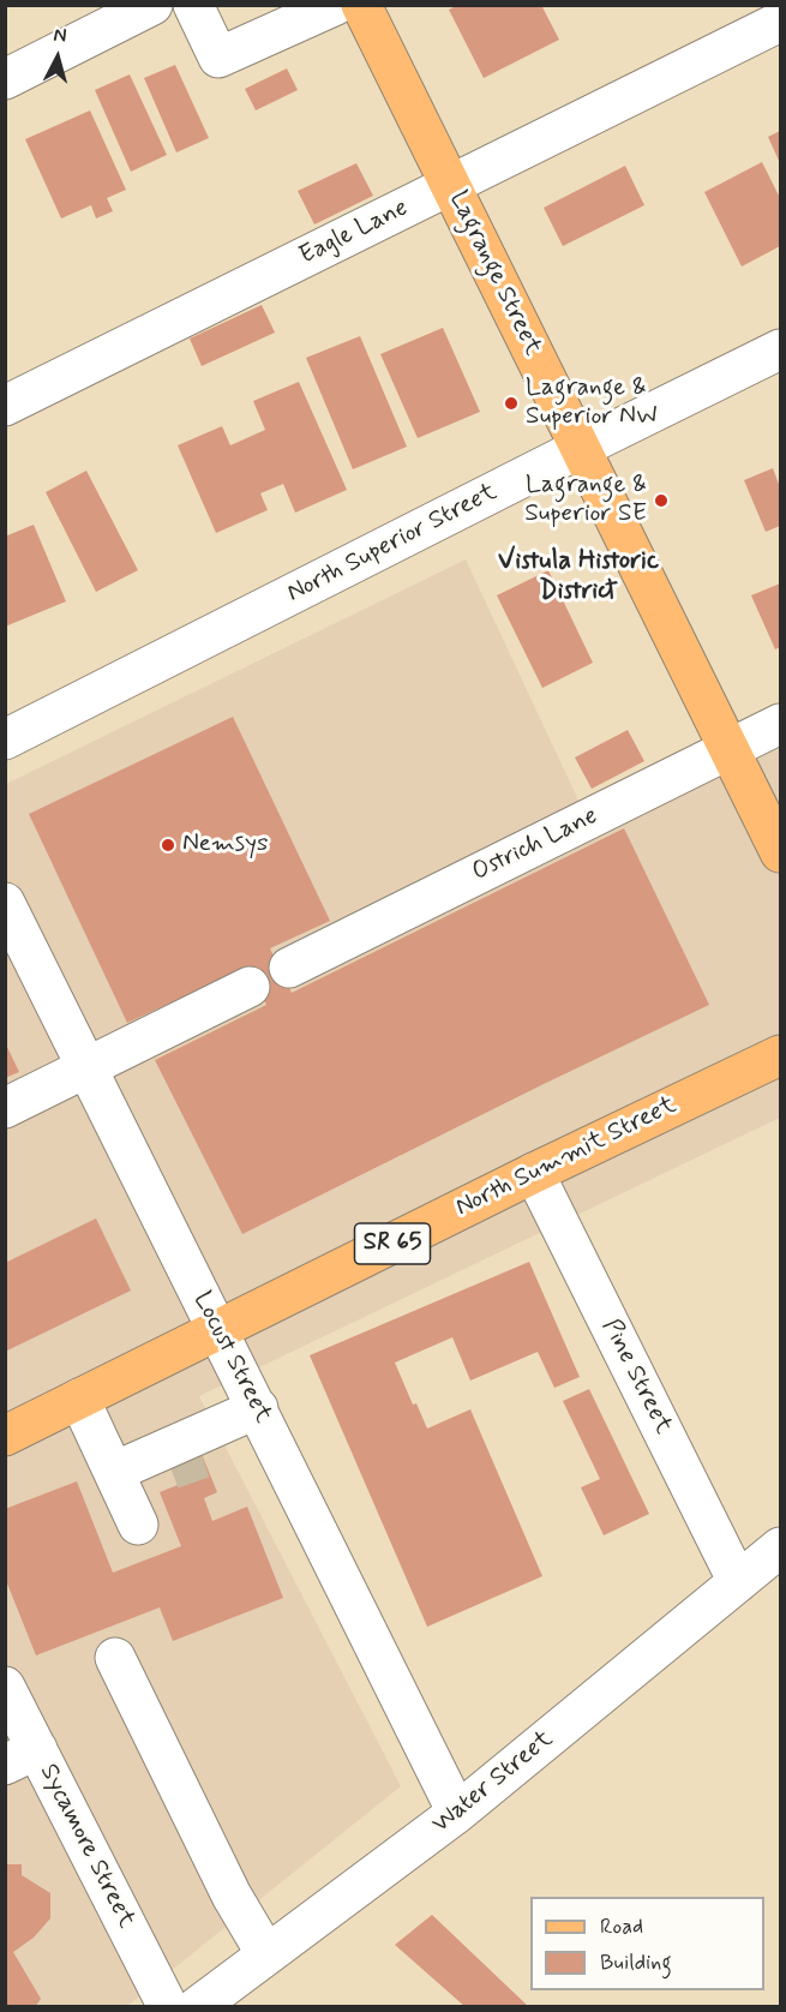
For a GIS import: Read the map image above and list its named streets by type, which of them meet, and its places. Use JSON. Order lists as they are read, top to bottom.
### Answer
{
  "streets": {
    "main road": ["Lagrange Street", "North Summit Street", "SR 65"],
    "street": [
      "Eagle Lane",
      "North Superior Street",
      "Ostrich Lane",
      "Locust Street",
      "Pine Street",
      "Water Street",
      "Sycamore Street"
    ]
  },
  "crossings": [
    ["Eagle Lane", "Lagrange Street"],
    ["Lagrange Street", "North Superior Street"],
    ["Lagrange Street", "Ostrich Lane"],
    ["North Summit Street", "Locust Street"],
    ["North Summit Street", "Pine Street"],
    ["Locust Street", "Water Street"],
    ["Pine Street", "Water Street"]
  ],
  "districts": ["Vistula Historic District"],
  "places": ["Lagrange & Superior NW", "Lagrange & Superior SE", "Nemsys"],
  "legend": ["Road", "Building"],
  "north": "top"
}
